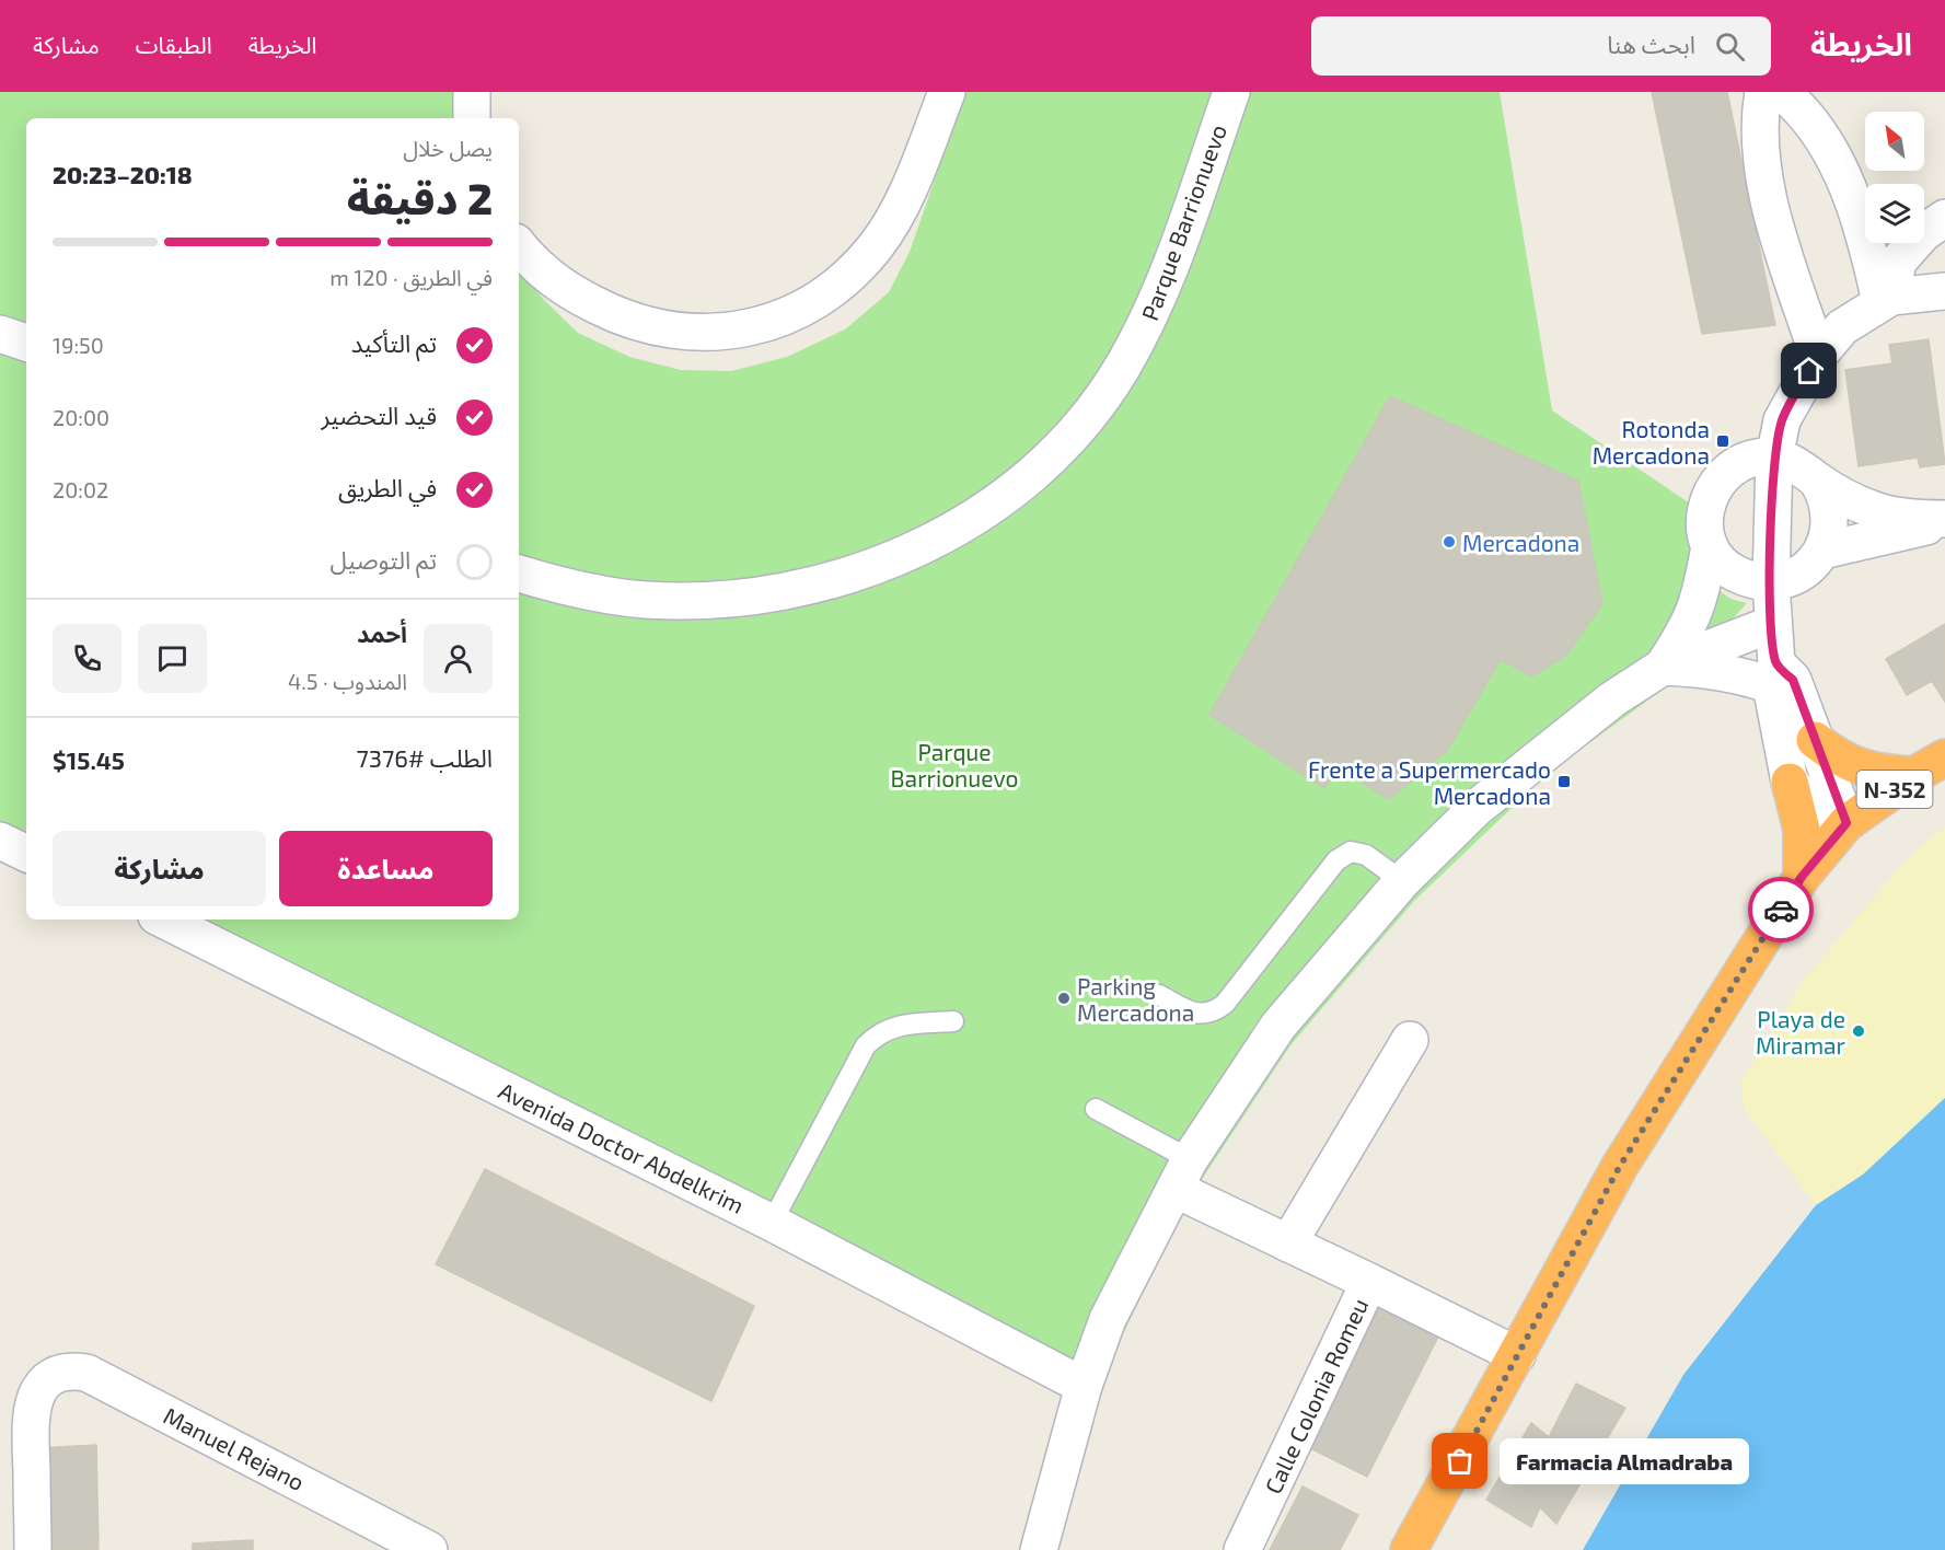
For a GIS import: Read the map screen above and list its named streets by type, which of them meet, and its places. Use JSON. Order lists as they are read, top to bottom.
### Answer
{
  "streets": {
    "highway": ["N-352"],
    "street": [
      "Parque Barrionuevo",
      "Avenida Doctor Abdelkrim",
      "Calle Colonia Romeu",
      "Manuel Rejano"
    ]
  },
  "crossings": [
    ["N-352", "Calle Colonia Romeu"]
  ],
  "parks": ["Parque Barrionuevo"],
  "places": {
    "transit": ["Rotonda Mercadona", "Frente a Supermercado Mercadona"],
    "other": [
      "Mercadona",
      "Parking Mercadona",
      "Playa de Miramar",
      "Farmacia Almadraba"
    ]
  },
  "north": "top left",
  "page": {
    "header": "الخريطة",
    "search": "ابحث هنا",
    "nav": ["الخريطة", "الطبقات", "مشاركة"],
    "heading": ["2 دقيقة", "يصل خلال", "20:18–20:23"],
    "panel": [
      "أحمد",
      "المندوب · 4.5",
      "الطلب #7376",
      "$15.45"
    ],
    "bar": "في الطريق · 120 m",
    "list": [
      ["تم التأكيد", "19:50"],
      ["قيد التحضير", "20:00"],
      ["في الطريق", "20:02"],
      "تم التوصيل"
    ],
    "buttons": ["مساعدة", "مشاركة"],
    "bubble": "Farmacia Almadraba"
  }
}
